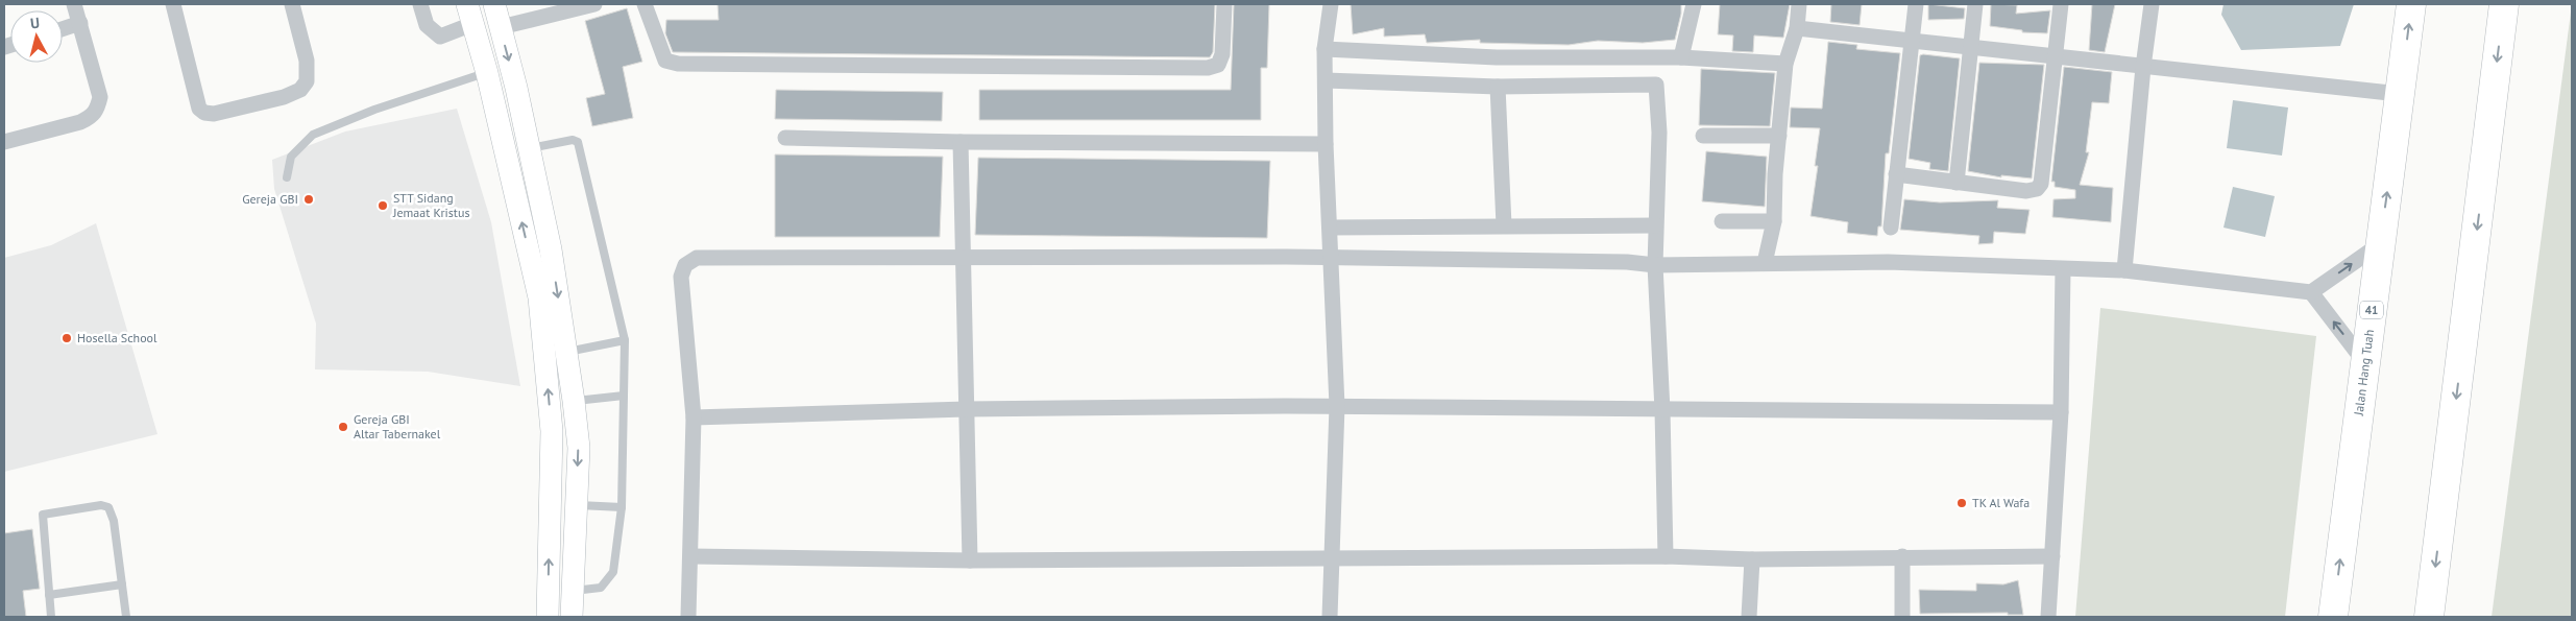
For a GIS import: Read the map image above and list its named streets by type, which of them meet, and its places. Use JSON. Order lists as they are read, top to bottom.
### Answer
{
  "streets": {
    "highway": ["41", "Jalan Hang Tuah"]
  },
  "places": [
    "Gereja GBI",
    "STT Sidang Jemaat Kristus",
    "Hosella School",
    "Gereja GBI Altar Tabernakel",
    "TK Al Wafa"
  ],
  "north": "top"
}
